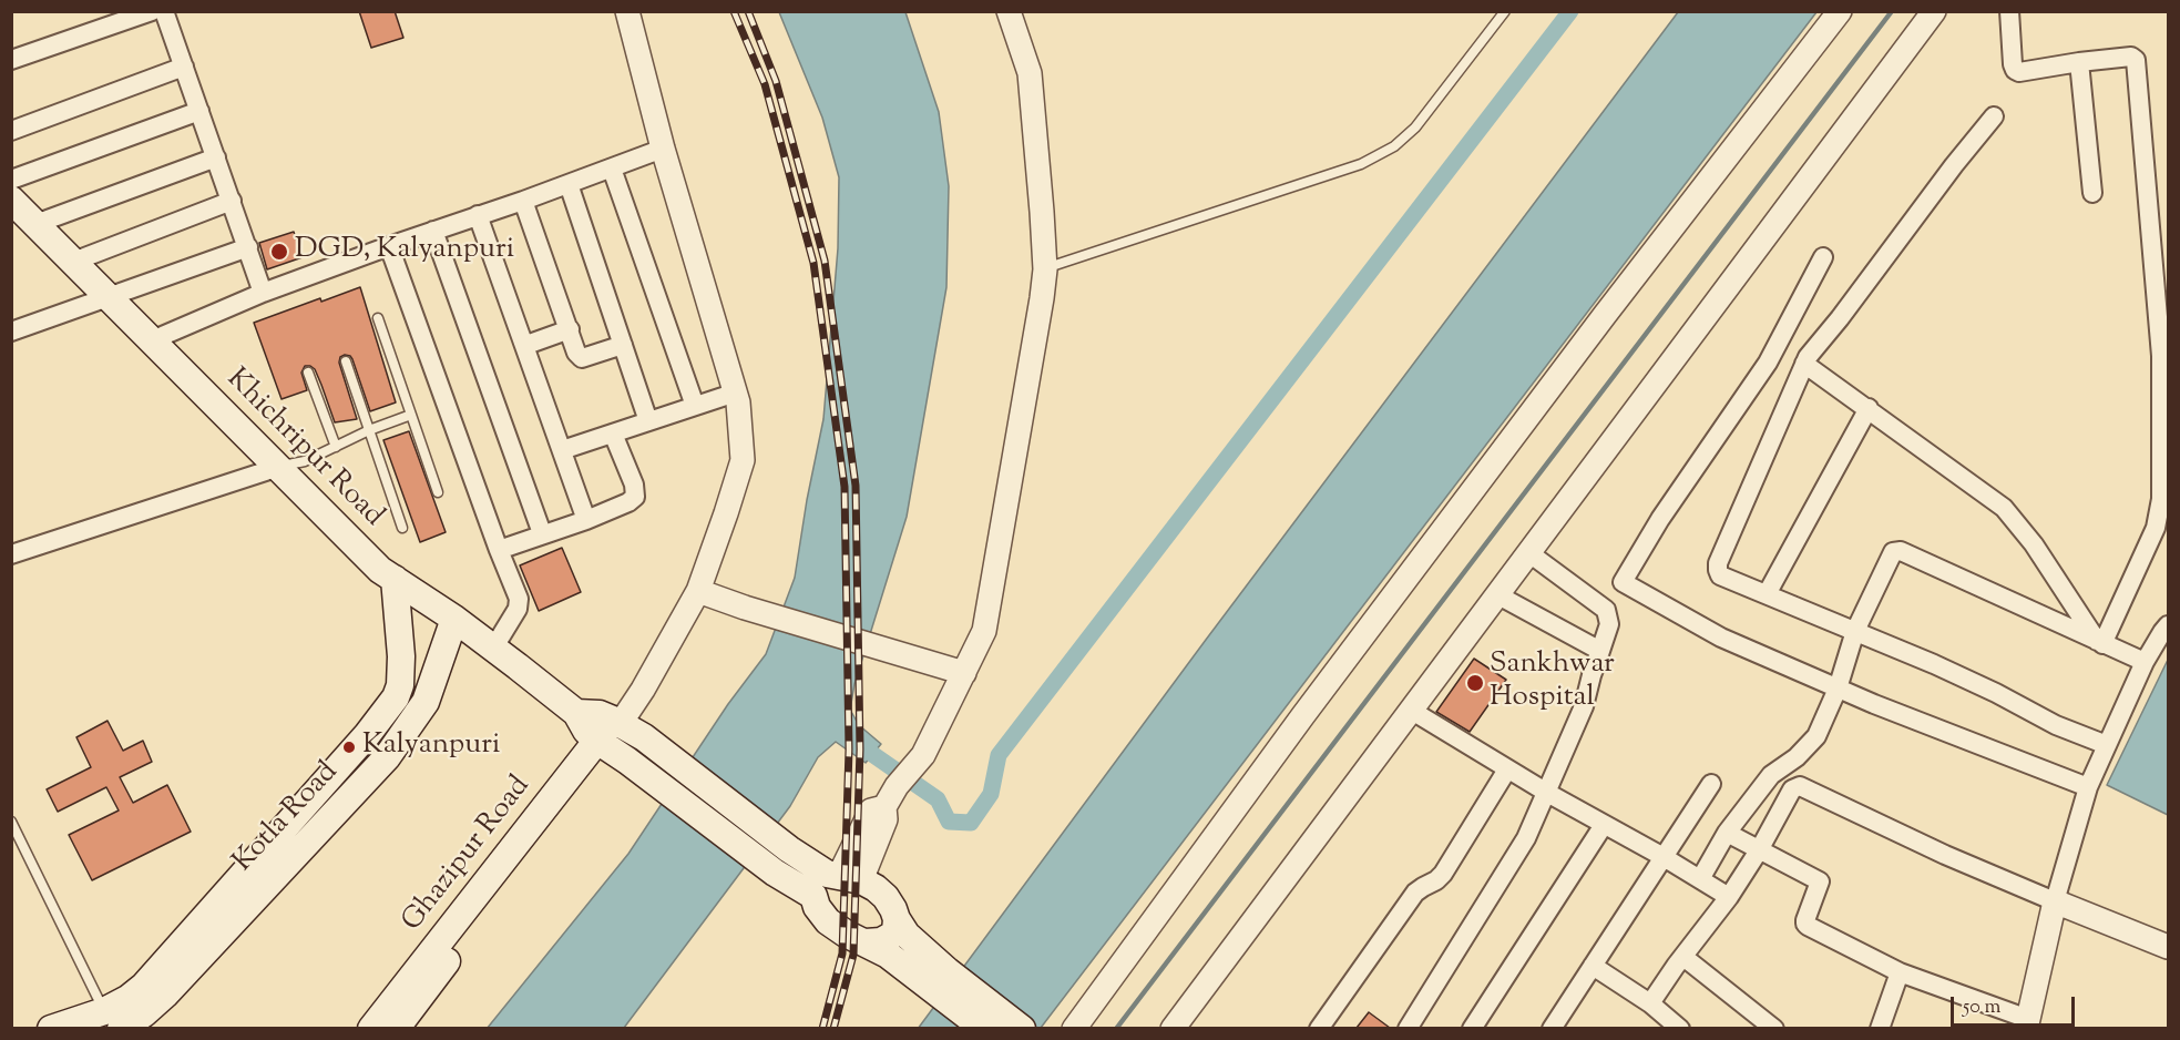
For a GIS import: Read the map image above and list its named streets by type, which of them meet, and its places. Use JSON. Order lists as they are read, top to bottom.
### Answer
{
  "streets": {
    "main road": ["Khichripur Road", "Kotla Road", "Ghazipur Road"]
  },
  "crossings": [
    ["Khichripur Road", "Kotla Road"],
    ["Khichripur Road", "Ghazipur Road"]
  ],
  "places": ["DGD, Kalyanpuri", "Sankhwar Hospital", "Kalyanpuri"],
  "scale_bar": "50 m"
}
